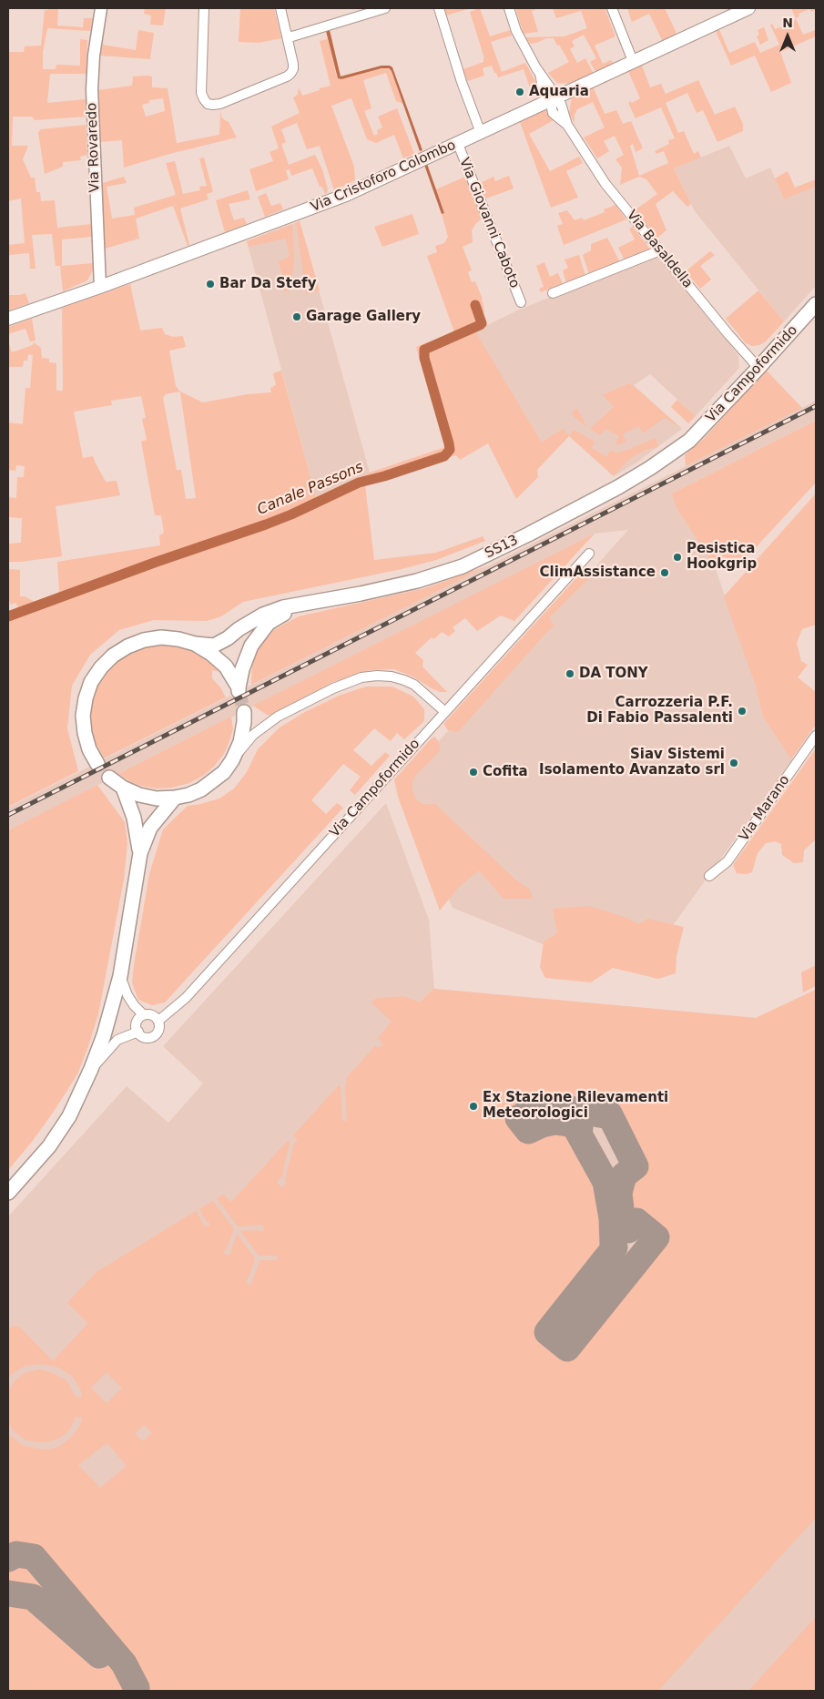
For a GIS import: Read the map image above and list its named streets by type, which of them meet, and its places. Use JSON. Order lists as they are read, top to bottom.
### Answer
{
  "streets": {
    "main road": ["Via Cristoforo Colombo", "Via Campoformido", "SS13"],
    "street": [
      "Via Rovaredo",
      "Via Giovanni Caboto",
      "Via Basaldella",
      "Via Marano"
    ]
  },
  "crossings": [
    ["Via Rovaredo", "Via Cristoforo Colombo"],
    ["Via Cristoforo Colombo", "Via Giovanni Caboto"],
    ["Via Cristoforo Colombo", "Via Basaldella"],
    ["Via Basaldella", "Via Campoformido"],
    ["Via Campoformido", "SS13"]
  ],
  "water": ["Canale Passons"],
  "places": [
    "Aquaria",
    "Bar Da Stefy",
    "Garage Gallery",
    "Pesistica Hookgrip",
    "ClimAssistance",
    "DA TONY",
    "Carrozzeria P.F. Di Fabio Passalenti",
    "Siav Sistemi Isolamento Avanzato srl",
    "Cofita",
    "Ex Stazione Rilevamenti Meteorologici"
  ],
  "north": "top"
}
